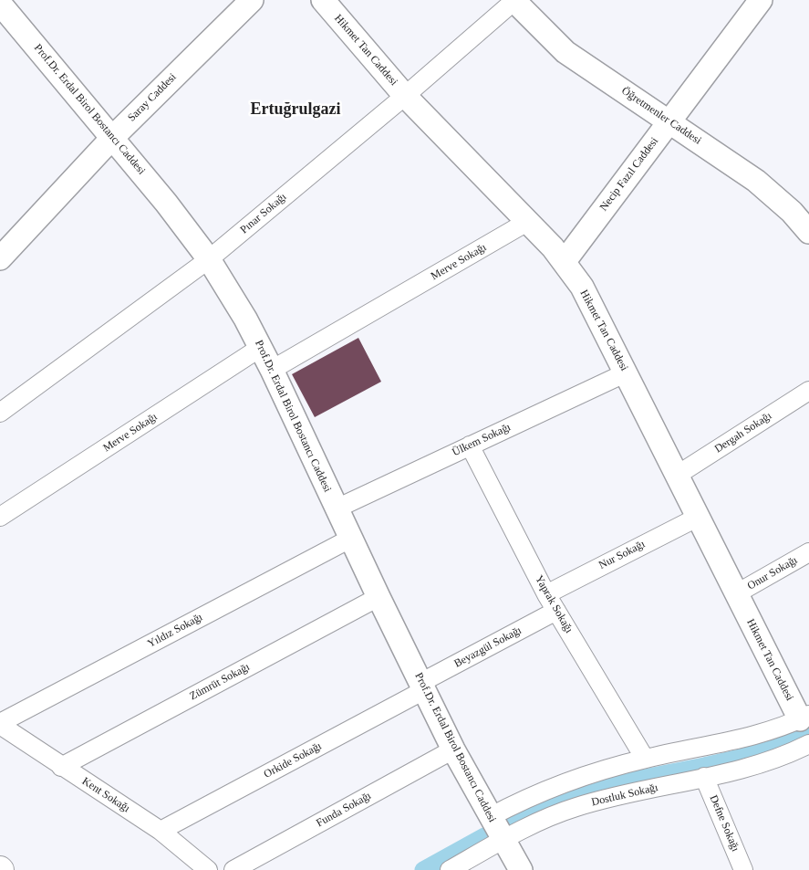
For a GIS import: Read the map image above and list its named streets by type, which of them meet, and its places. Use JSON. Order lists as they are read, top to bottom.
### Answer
{
  "streets": {
    "street": [
      "Hikmet Tan Caddesi",
      "Saray Caddesi",
      "Prof.Dr. Erdal Birol Bostancı Caddesi",
      "Öğretmenler Caddesi",
      "Necip Fazıl Caddesi",
      "Pınar Sokağı",
      "Merve Sokağı",
      "Dergah Sokağı",
      "Ülkem Sokağı",
      "Nur Sokağı",
      "Onur Sokağı",
      "Yaprak Sokağı",
      "Yıldız Sokağı",
      "Beyazgül Sokağı",
      "Zümrüt Sokağı",
      "Orkide Sokağı",
      "Kent Sokağı",
      "Dostluk Sokağı",
      "Funda Sokağı",
      "Defne Sokağı"
    ]
  },
  "crossings": [
    ["Hikmet Tan Caddesi", "Necip Fazıl Caddesi"],
    ["Hikmet Tan Caddesi", "Pınar Sokağı"],
    ["Hikmet Tan Caddesi", "Merve Sokağı"],
    ["Hikmet Tan Caddesi", "Dergah Sokağı"],
    ["Hikmet Tan Caddesi", "Ülkem Sokağı"],
    ["Hikmet Tan Caddesi", "Nur Sokağı"],
    ["Hikmet Tan Caddesi", "Onur Sokağı"],
    ["Saray Caddesi", "Prof.Dr. Erdal Birol Bostancı Caddesi"],
    ["Prof.Dr. Erdal Birol Bostancı Caddesi", "Pınar Sokağı"],
    ["Prof.Dr. Erdal Birol Bostancı Caddesi", "Merve Sokağı"],
    ["Prof.Dr. Erdal Birol Bostancı Caddesi", "Ülkem Sokağı"],
    ["Prof.Dr. Erdal Birol Bostancı Caddesi", "Yıldız Sokağı"],
    ["Prof.Dr. Erdal Birol Bostancı Caddesi", "Beyazgül Sokağı"],
    ["Prof.Dr. Erdal Birol Bostancı Caddesi", "Zümrüt Sokağı"],
    ["Prof.Dr. Erdal Birol Bostancı Caddesi", "Orkide Sokağı"],
    ["Prof.Dr. Erdal Birol Bostancı Caddesi", "Dostluk Sokağı"],
    ["Prof.Dr. Erdal Birol Bostancı Caddesi", "Funda Sokağı"],
    ["Öğretmenler Caddesi", "Necip Fazıl Caddesi"],
    ["Öğretmenler Caddesi", "Pınar Sokağı"],
    ["Ülkem Sokağı", "Yaprak Sokağı"],
    ["Nur Sokağı", "Yaprak Sokağı"],
    ["Yaprak Sokağı", "Beyazgül Sokağı"],
    ["Yıldız Sokağı", "Kent Sokağı"],
    ["Beyazgül Sokağı", "Orkide Sokağı"],
    ["Zümrüt Sokağı", "Kent Sokağı"],
    ["Orkide Sokağı", "Kent Sokağı"],
    ["Dostluk Sokağı", "Defne Sokağı"]
  ],
  "districts": ["Ertuğrulgazi"]
}
